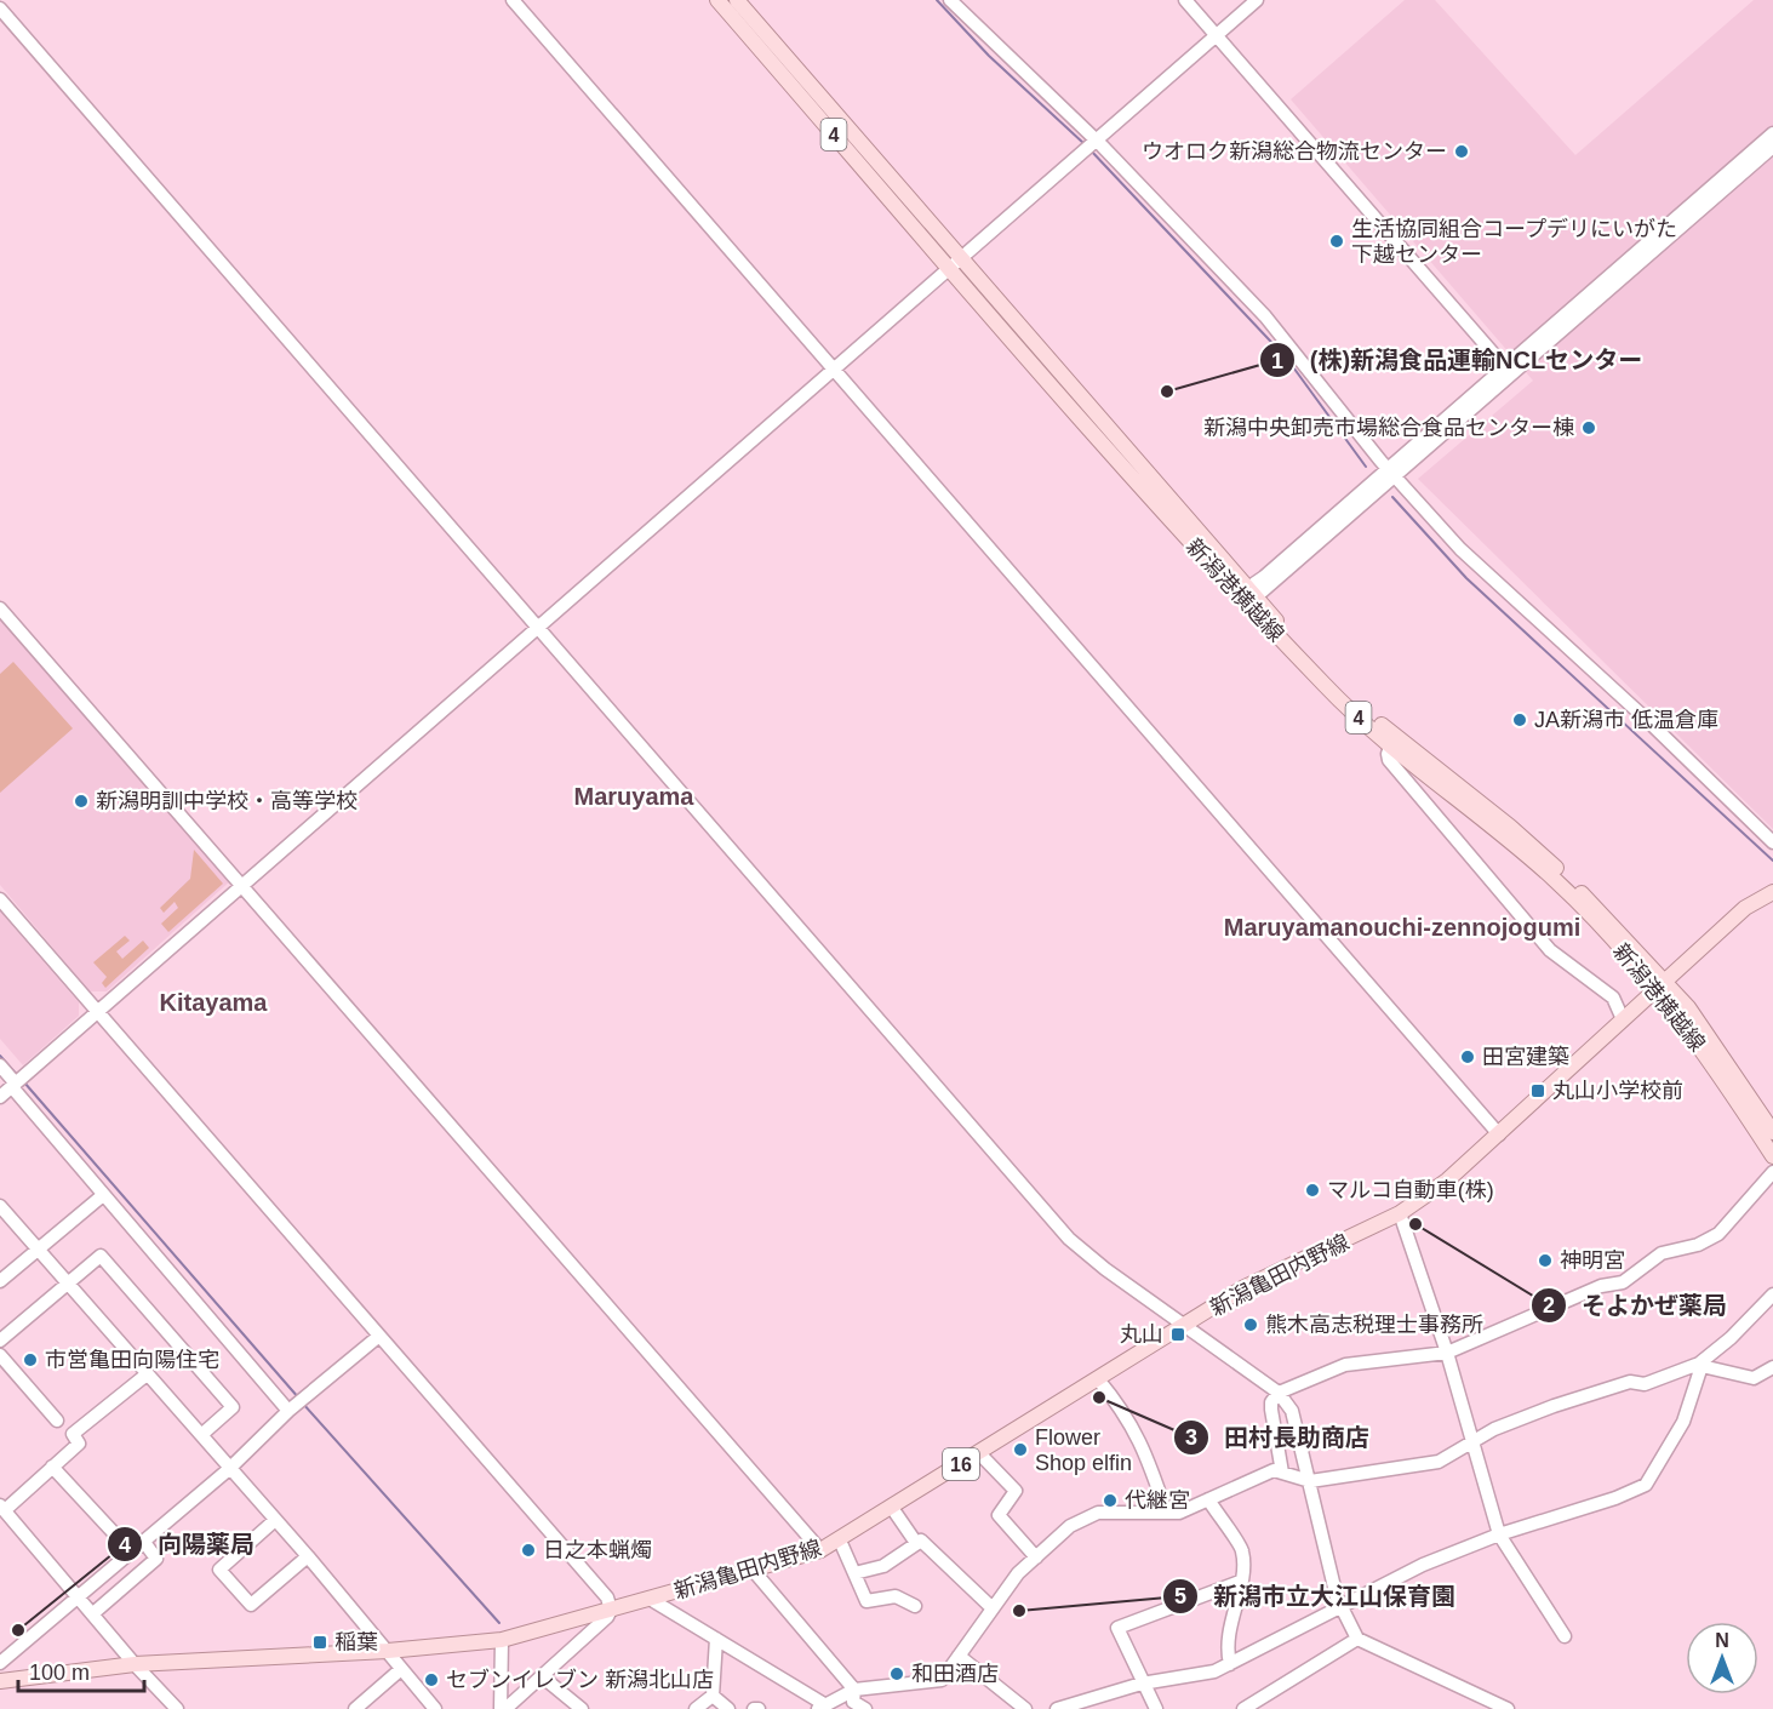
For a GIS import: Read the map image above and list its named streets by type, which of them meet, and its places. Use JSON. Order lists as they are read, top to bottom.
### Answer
{
  "streets": {
    "main road": [
      "4",
      "新潟港横越線",
      "新潟亀田内野線",
      "16"
    ]
  },
  "crossings": [
    ["新潟港横越線", "新潟亀田内野線"]
  ],
  "districts": ["Maruyama", "Maruyamanouchi-zennojogumi", "Kitayama"],
  "places": {
    "other": [
      "ウオロク新潟総合物流センター",
      "生活協同組合コープデリにいがた 下越センター",
      "(株)新潟食品運輸NCLセンター",
      "新潟中央卸売市場総合食品センター棟",
      "JA新潟市 低温倉庫",
      "新潟明訓中学校・高等学校",
      "田宮建築",
      "マルコ自動車(株)",
      "そよかぜ薬局",
      "神明宮",
      "熊木高志税理士事務所",
      "市営亀田向陽住宅",
      "田村長助商店",
      "Flower Shop elfin",
      "代継宮",
      "日之本蝋燭",
      "新潟市立大江山保育園",
      "向陽薬局",
      "和田酒店",
      "セブンイレブン 新潟北山店"
    ],
    "transit": ["丸山小学校前", "丸山", "稲葉"]
  },
  "scale_bar": "100 m",
  "north": "top"
}
